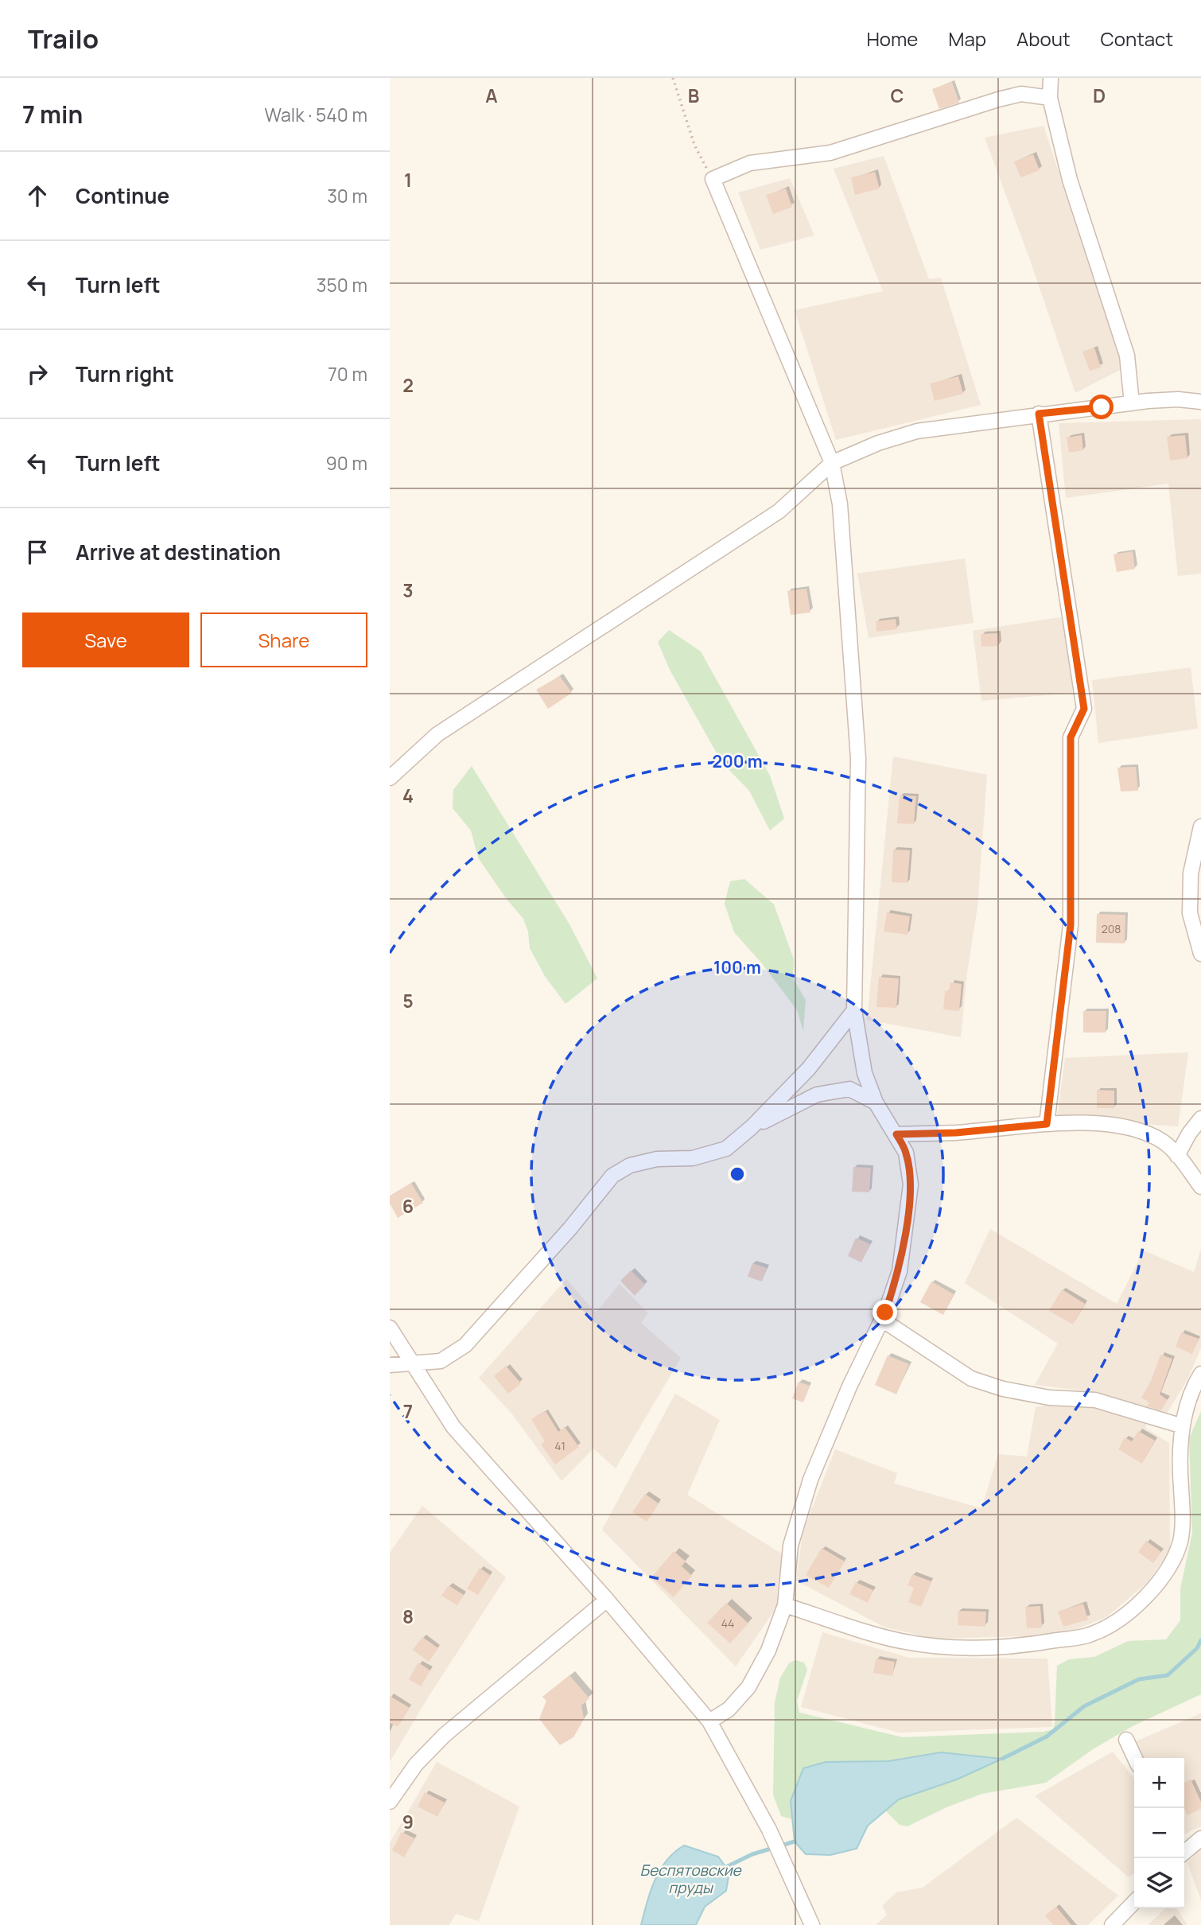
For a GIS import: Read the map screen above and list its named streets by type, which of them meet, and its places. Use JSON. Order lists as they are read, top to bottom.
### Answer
{
  "water": ["Беспятовские пруды"],
  "house_numbers": ["208", "41", "44"],
  "page": {
    "header": "Trailo",
    "nav": [
      "Home",
      "Map",
      "About",
      "Contact"
    ],
    "heading": ["7 min", "Walk · 540 m"],
    "list": [
      ["Continue", "30 m"],
      ["Turn left", "350 m"],
      ["Turn right", "70 m"],
      ["Turn left", "90 m"],
      "Arrive at destination"
    ],
    "buttons": ["Save", "Share"],
    "map_buttons": ["+", "−"]
  },
  "grid": {
    "columns": [
      "A",
      "B",
      "C",
      "D"
    ],
    "rows": [
      "1",
      "2",
      "3",
      "4",
      "5",
      "6",
      "7",
      "8",
      "9"
    ]
  },
  "rings": ["200 m", "100 m"]
}
